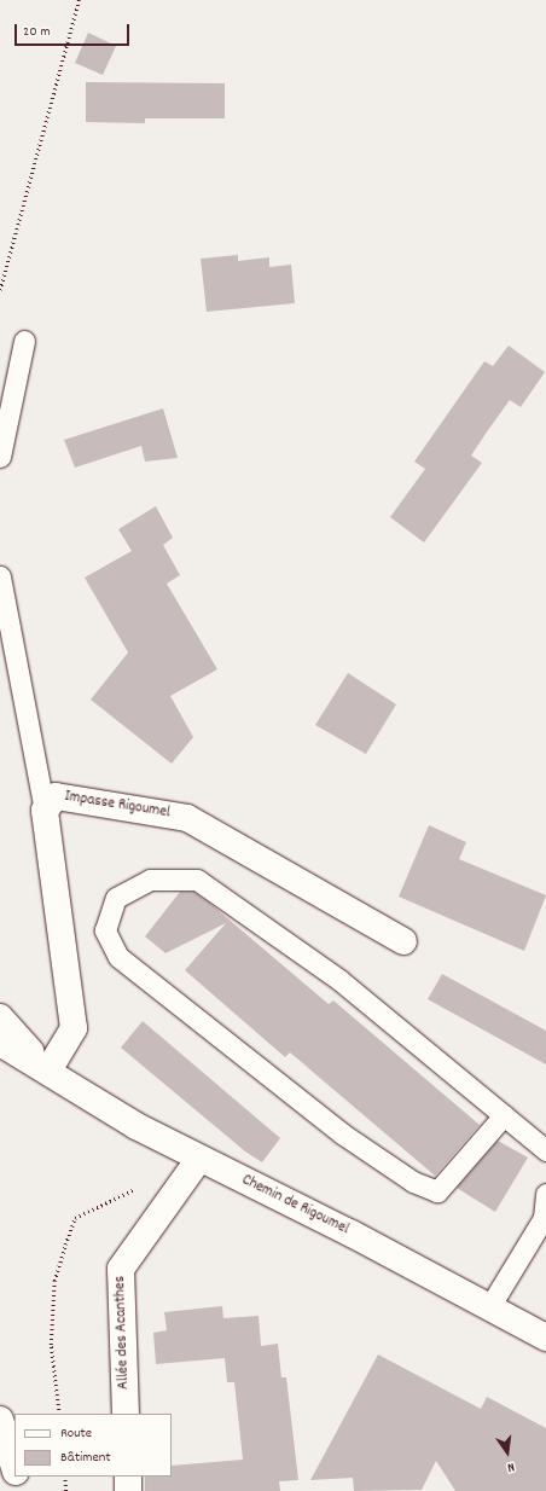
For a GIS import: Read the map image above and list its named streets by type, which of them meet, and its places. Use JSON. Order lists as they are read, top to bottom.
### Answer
{
  "streets": {
    "street": ["Impasse Rigoumel", "Chemin de Rigoumel", "Allée des Acanthes"]
  },
  "crossings": [
    ["Impasse Rigoumel", "Chemin de Rigoumel"],
    ["Chemin de Rigoumel", "Allée des Acanthes"]
  ],
  "legend": ["Route", "Bâtiment"],
  "scale_bar": "20 m",
  "north": "bottom"
}
